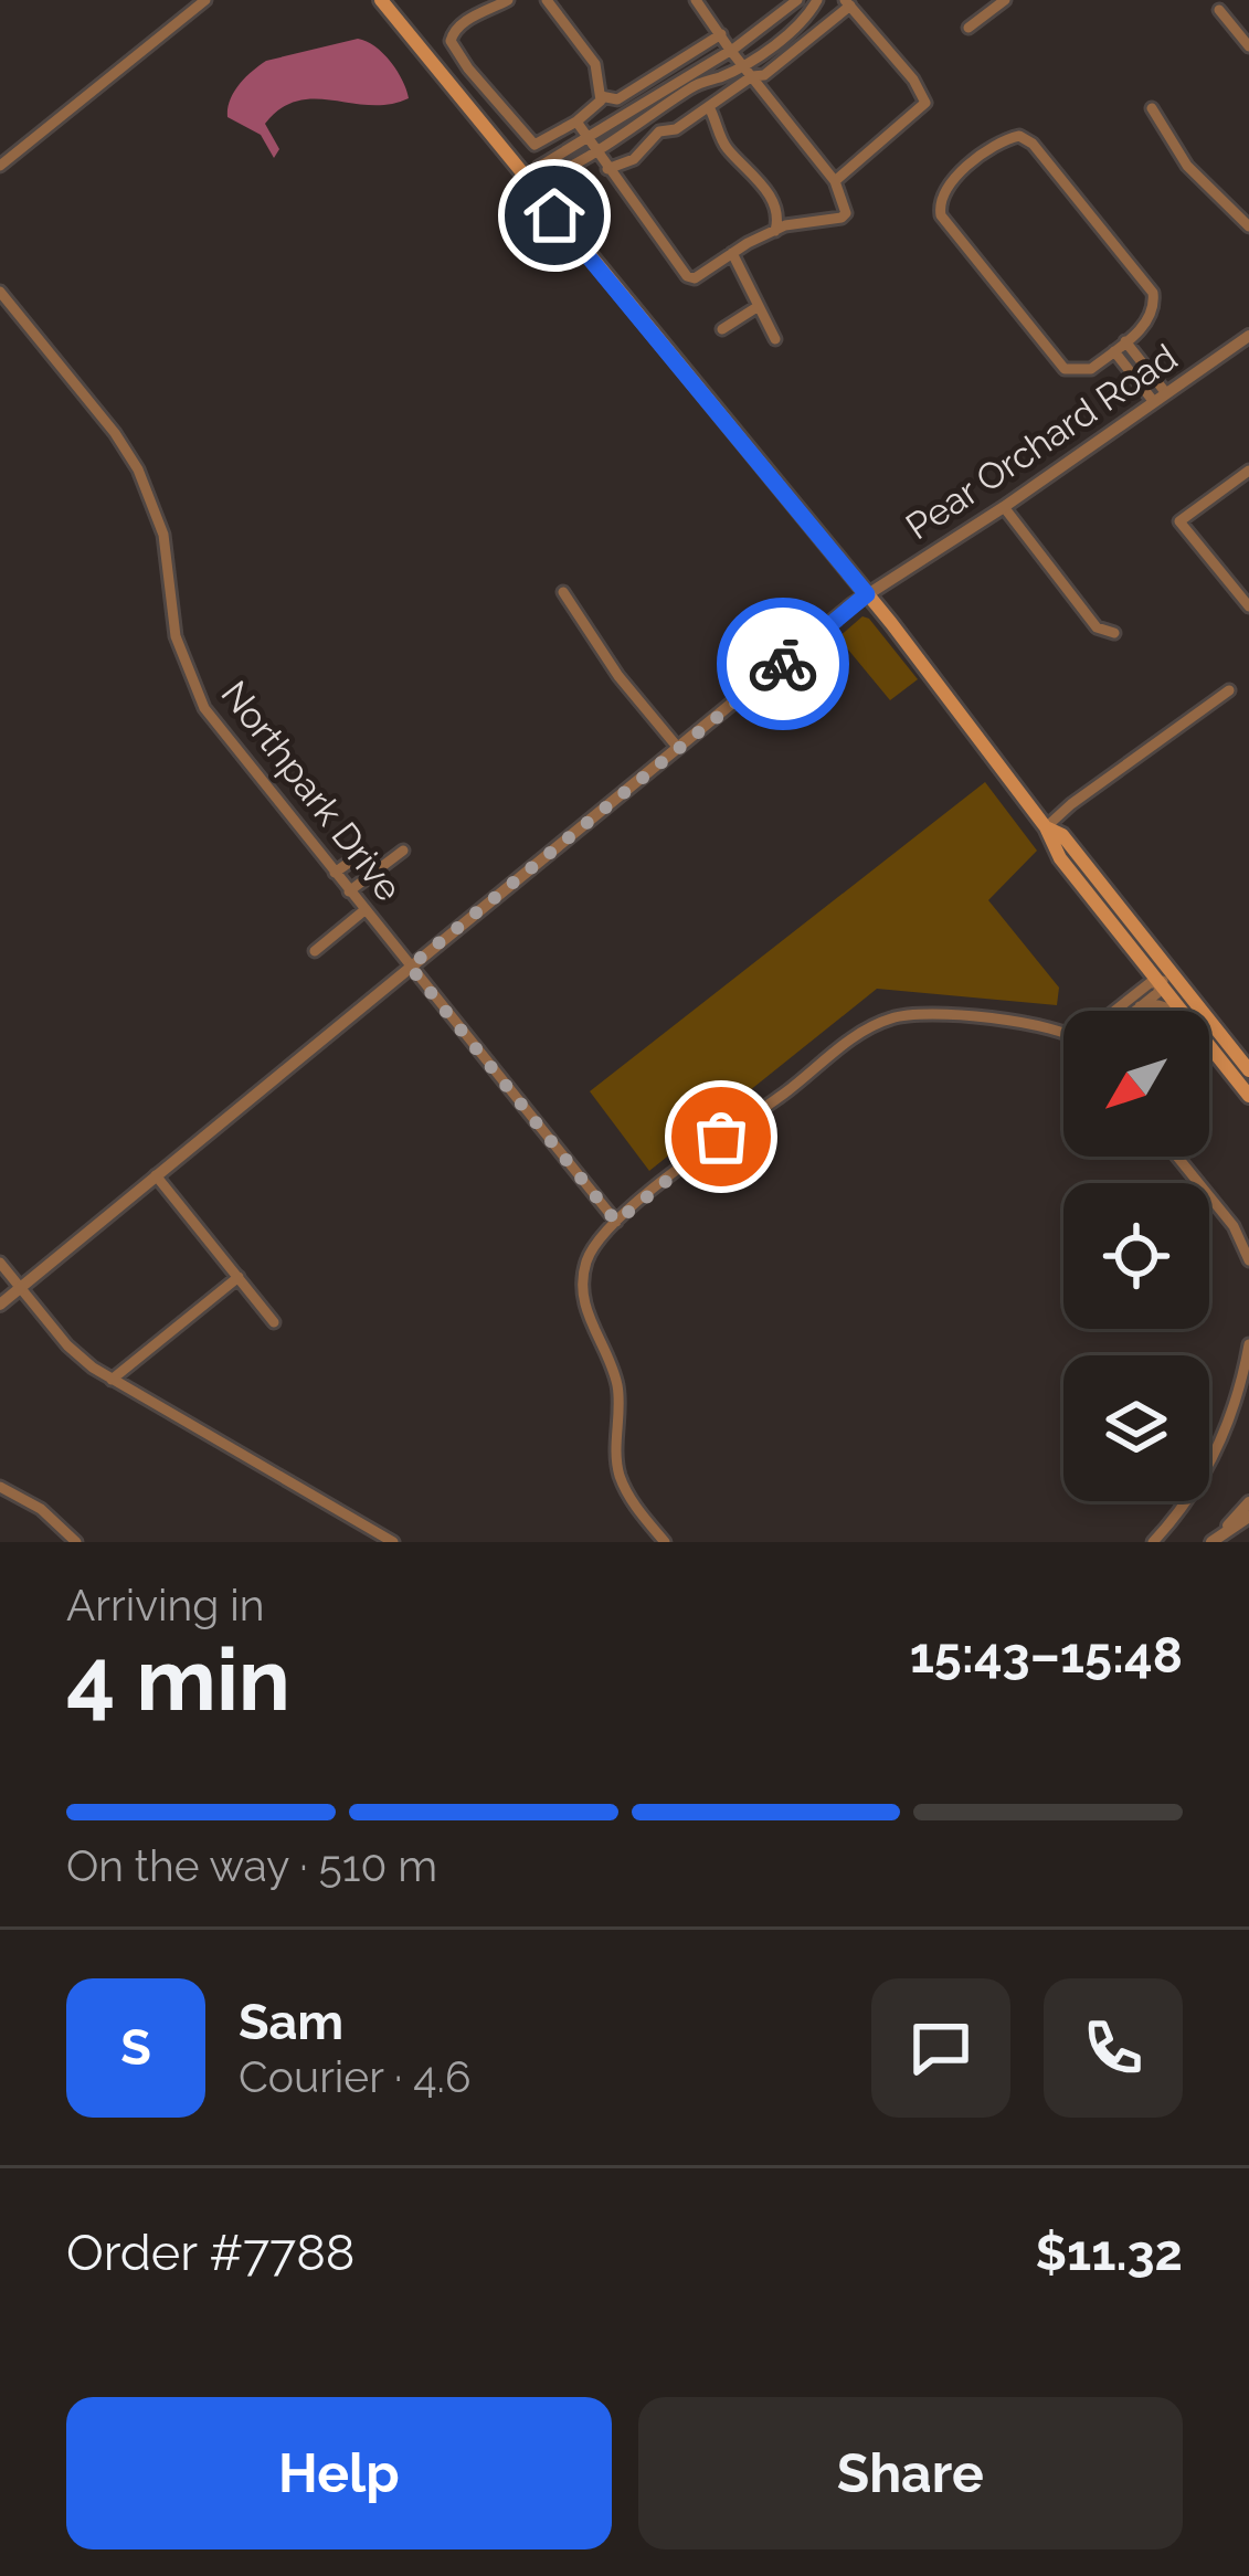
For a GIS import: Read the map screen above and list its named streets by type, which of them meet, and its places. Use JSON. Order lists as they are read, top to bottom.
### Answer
{
  "streets": {
    "street": ["Pear Orchard Road", "Northpark Drive"]
  },
  "crossings": [
    ["Pear Orchard Road", "Northpark Drive"]
  ],
  "north": "bottom left",
  "page": {
    "heading": ["4 min", "Arriving in", "15:43–15:48"],
    "panel": [
      "Sam",
      "Courier · 4.6",
      "Order #7788",
      "$11.32"
    ],
    "bar": "On the way · 510 m",
    "round": "S",
    "buttons": ["Help", "Share"]
  }
}
